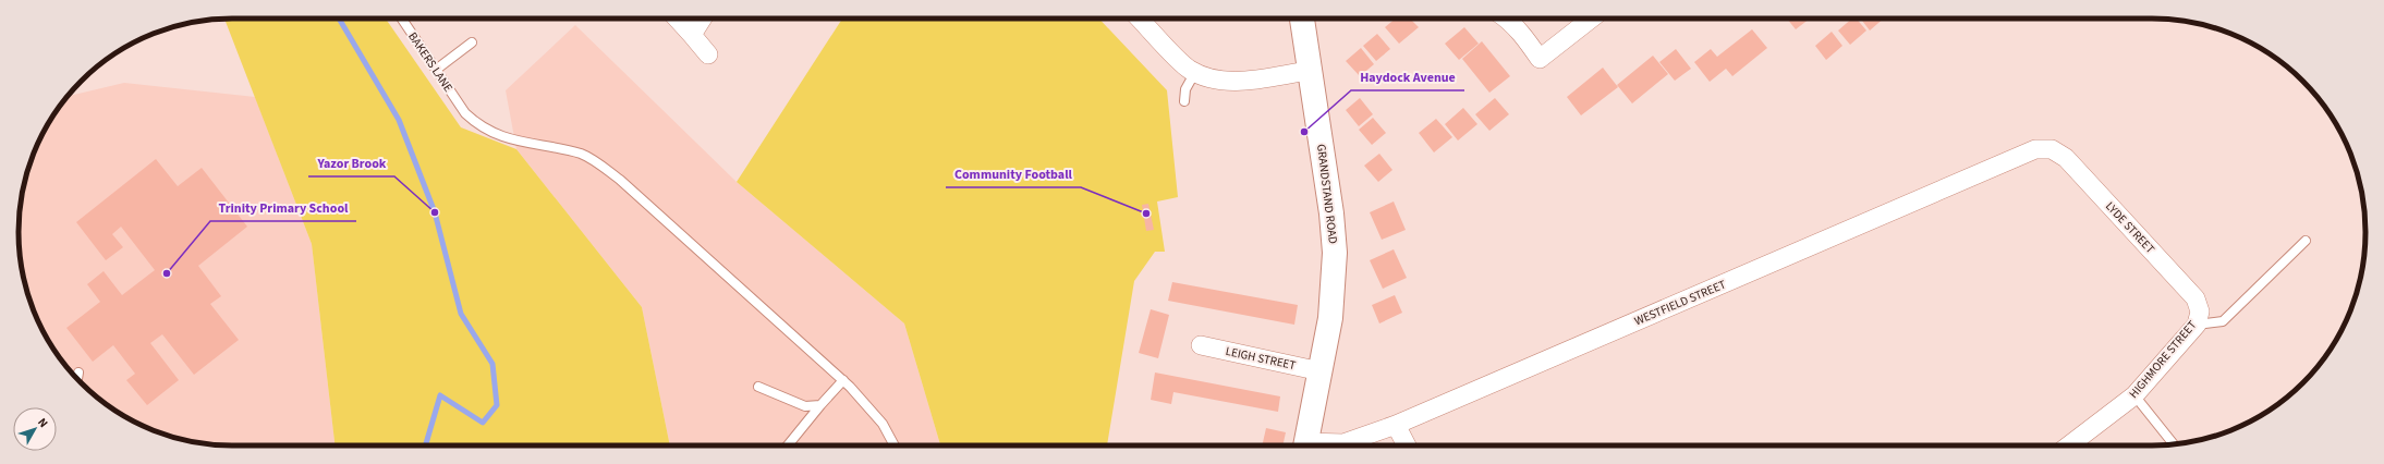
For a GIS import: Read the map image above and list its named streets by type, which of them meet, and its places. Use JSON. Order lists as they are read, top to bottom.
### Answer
{
  "streets": {
    "street": [
      "GRANDSTAND ROAD",
      "LYDE STREET",
      "WESTFIELD STREET",
      "LEIGH STREET",
      "HIGHMORE STREET"
    ],
    "lane": ["BAKERS LANE"]
  },
  "crossings": [
    ["GRANDSTAND ROAD", "LEIGH STREET"],
    ["LYDE STREET", "WESTFIELD STREET"],
    ["LYDE STREET", "HIGHMORE STREET"]
  ],
  "places": [
    "Haydock Avenue",
    "Yazor Brook",
    "Community Football",
    "Trinity Primary School"
  ],
  "north": "top right"
}
